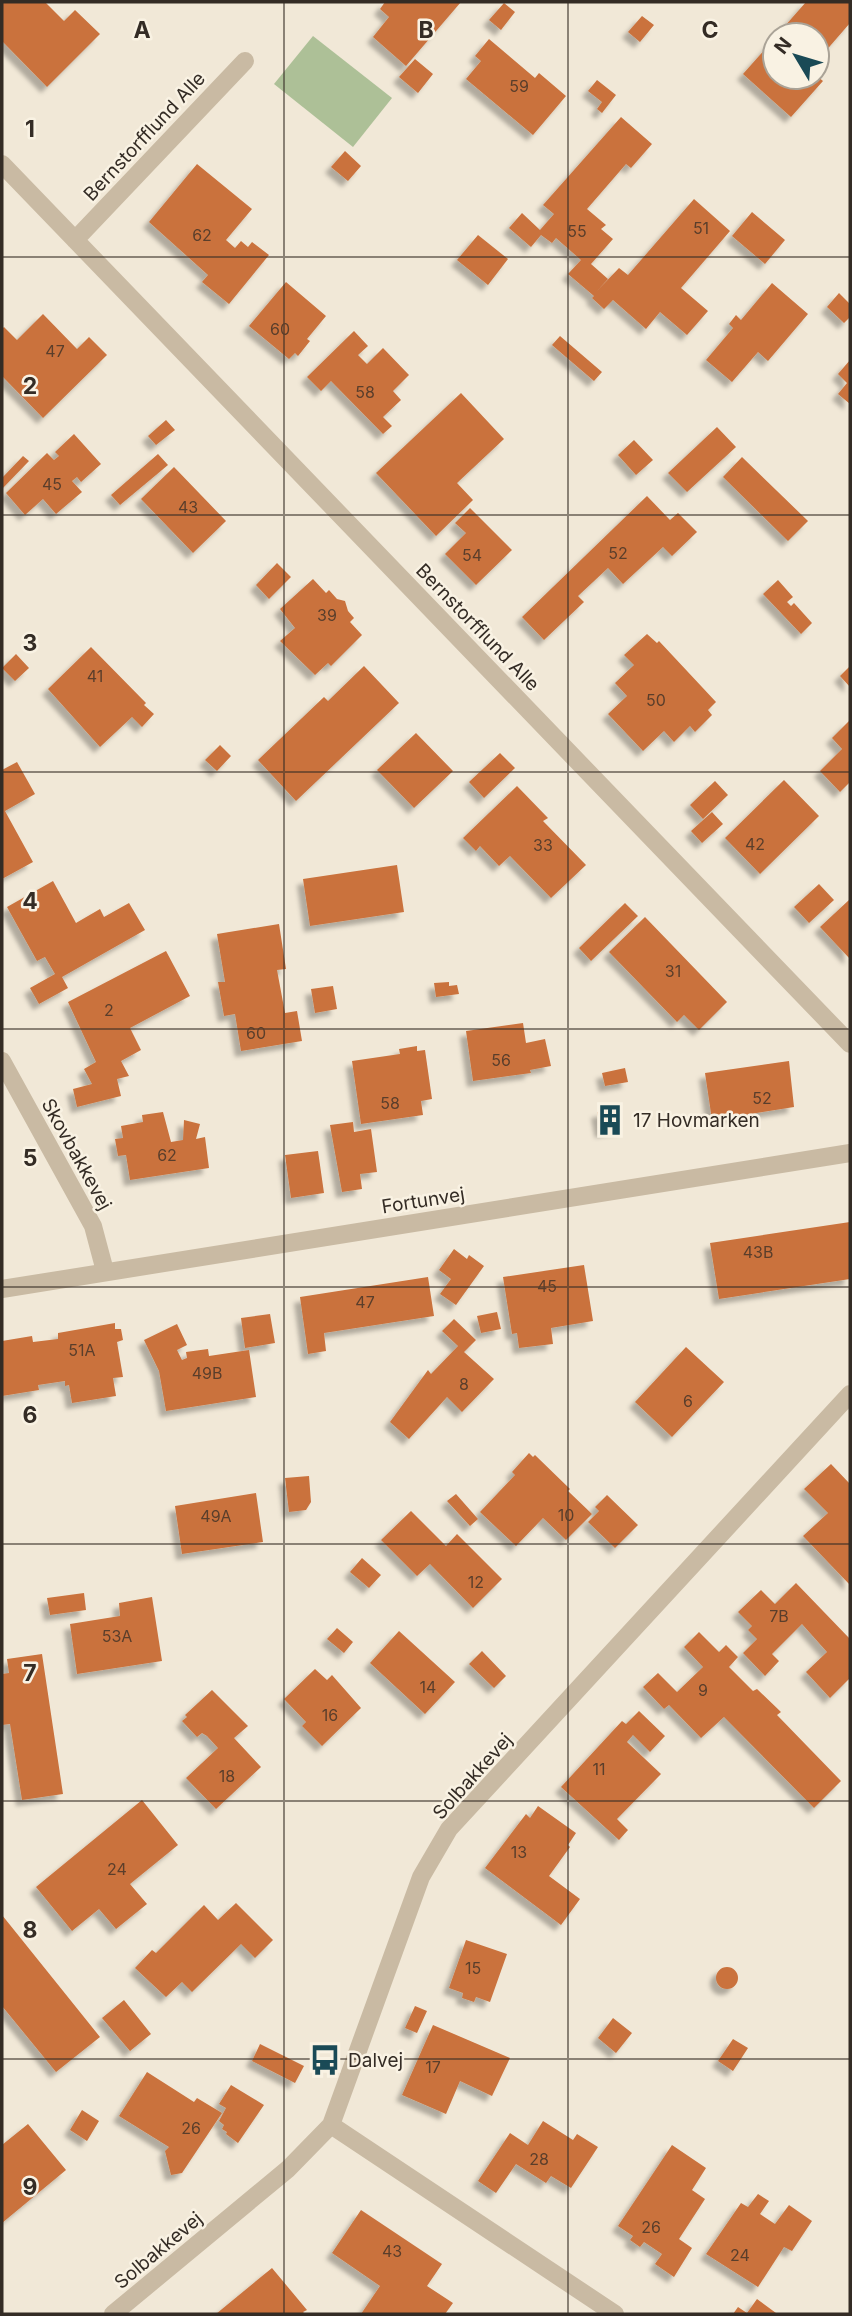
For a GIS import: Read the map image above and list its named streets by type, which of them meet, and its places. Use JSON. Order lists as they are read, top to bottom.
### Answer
{
  "streets": {
    "street": [
      "Bernstorfflund Alle",
      "Skovbakkevej",
      "Fortunvej",
      "Solbakkevej"
    ]
  },
  "crossings": [
    ["Skovbakkevej", "Fortunvej"]
  ],
  "places": {
    "building": ["17 Hovmarken"],
    "bus stop": ["Dalvej"]
  },
  "house_numbers": [
    "59",
    "51",
    "55",
    "62",
    "60",
    "47",
    "58",
    "45",
    "43",
    "52",
    "54",
    "39",
    "41",
    "50",
    "42",
    "33",
    "31",
    "2",
    "60",
    "56",
    "52",
    "58",
    "62",
    "43B",
    "45",
    "47",
    "51A",
    "49B",
    "8",
    "6",
    "10",
    "49A",
    "12",
    "7B",
    "53A",
    "14",
    "9",
    "16",
    "11",
    "18",
    "13",
    "24",
    "15",
    "17",
    "26",
    "28",
    "26",
    "43",
    "24"
  ],
  "north": "top left",
  "grid": {
    "columns": ["A", "B", "C"],
    "rows": [
      "1",
      "2",
      "3",
      "4",
      "5",
      "6",
      "7",
      "8",
      "9"
    ]
  }
}
